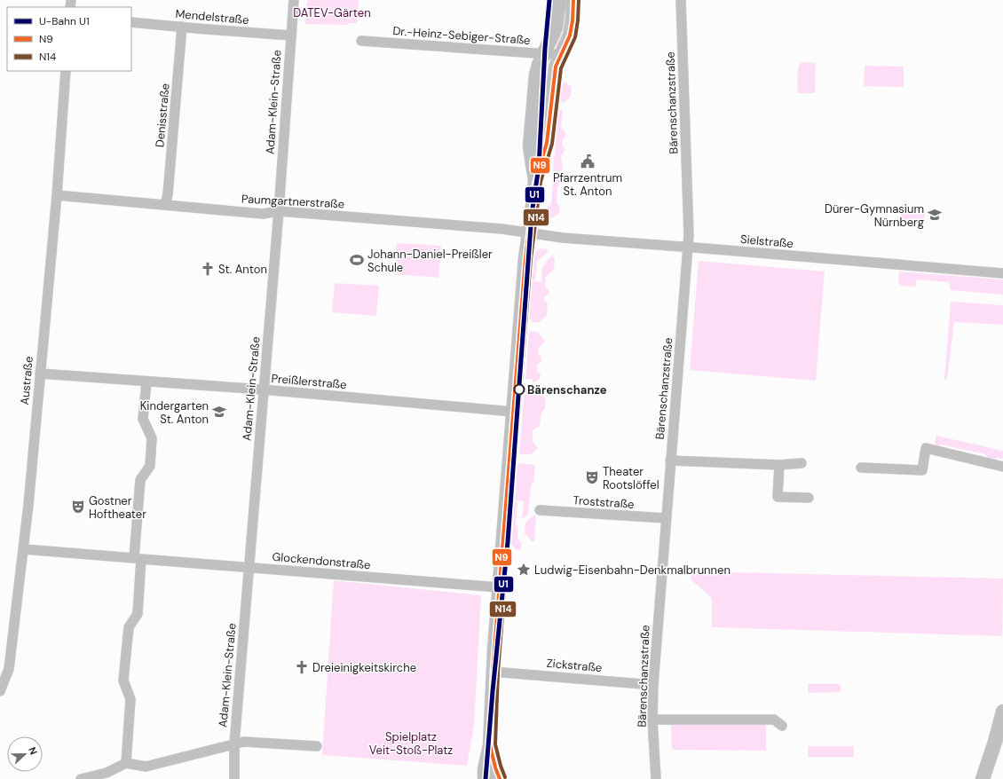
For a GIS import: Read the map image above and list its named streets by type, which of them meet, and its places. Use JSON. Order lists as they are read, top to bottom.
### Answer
{
  "streets": {
    "street": [
      "Mendelstraße",
      "Dr.-Heinz-Sebiger-Straße",
      "Adam-Klein-Straße",
      "Bärenschanzstraße",
      "Denisstraße",
      "Paumgartnerstraße",
      "Sielstraße",
      "Austraße",
      "Preißlerstraße",
      "Troststraße",
      "Glockendonstraße",
      "Zickstraße"
    ]
  },
  "crossings": [
    ["Mendelstraße", "Adam-Klein-Straße"],
    ["Mendelstraße", "Denisstraße"],
    ["Adam-Klein-Straße", "Paumgartnerstraße"],
    ["Adam-Klein-Straße", "Preißlerstraße"],
    ["Adam-Klein-Straße", "Glockendonstraße"],
    ["Bärenschanzstraße", "Sielstraße"],
    ["Bärenschanzstraße", "Troststraße"],
    ["Bärenschanzstraße", "Zickstraße"],
    ["Denisstraße", "Paumgartnerstraße"],
    ["Paumgartnerstraße", "Sielstraße"],
    ["Paumgartnerstraße", "Austraße"],
    ["Austraße", "Preißlerstraße"],
    ["Austraße", "Glockendonstraße"]
  ],
  "parks": ["DATEV-Gärten", "Spielplatz Veit-Stoß-Platz"],
  "places": {
    "public building": ["Pfarrzentrum St. Anton"],
    "school or university": ["Dürer-Gymnasium Nürnberg", "Kindergarten St. Anton"],
    "sports": ["Johann-Daniel-Preißler Schule"],
    "church": ["St. Anton", "Dreieinigkeitskirche"],
    "other": ["Bärenschanze"],
    "theatre": ["Theater Rootslöffel", "Gostner Hoftheater"],
    "place": ["Ludwig-Eisenbahn-Denkmalbrunnen"]
  },
  "lines": ["metro line U1", "transit line N9", "transit line N14"],
  "legend": ["U-Bahn U1", "N9", "N14"],
  "north": "right"
}
